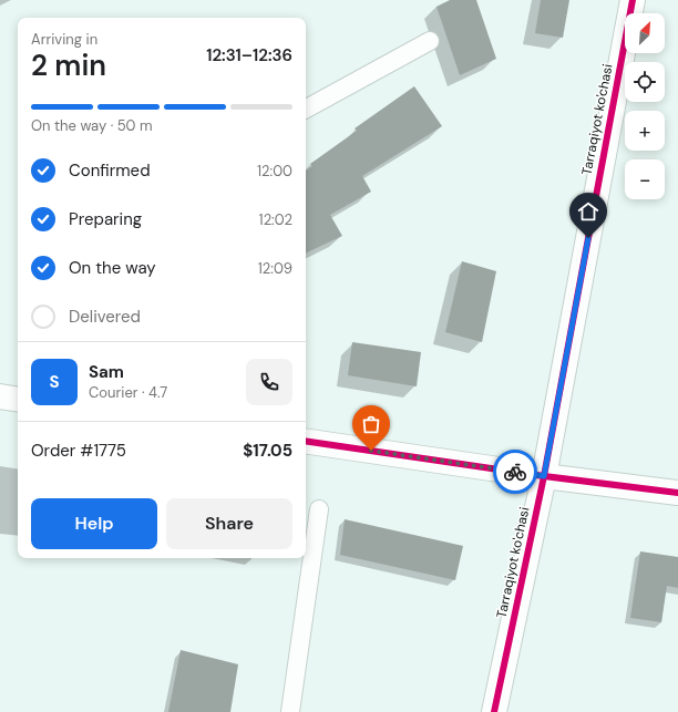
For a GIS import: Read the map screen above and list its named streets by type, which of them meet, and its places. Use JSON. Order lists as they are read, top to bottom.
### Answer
{
  "streets": {
    "street": ["Tarraqiyot ko'chasi"]
  },
  "north": "top right",
  "page": {
    "map_buttons": ["+", "−"],
    "heading": ["2 min", "Arriving in", "12:31–12:36"],
    "panel": [
      "Sam",
      "Courier · 4.7",
      "Order #1775",
      "$17.05"
    ],
    "bar": "On the way · 50 m",
    "list": [
      ["Confirmed", "12:00"],
      ["Preparing", "12:02"],
      ["On the way", "12:09"],
      "Delivered"
    ],
    "round": "S",
    "buttons": ["Help", "Share"]
  }
}
